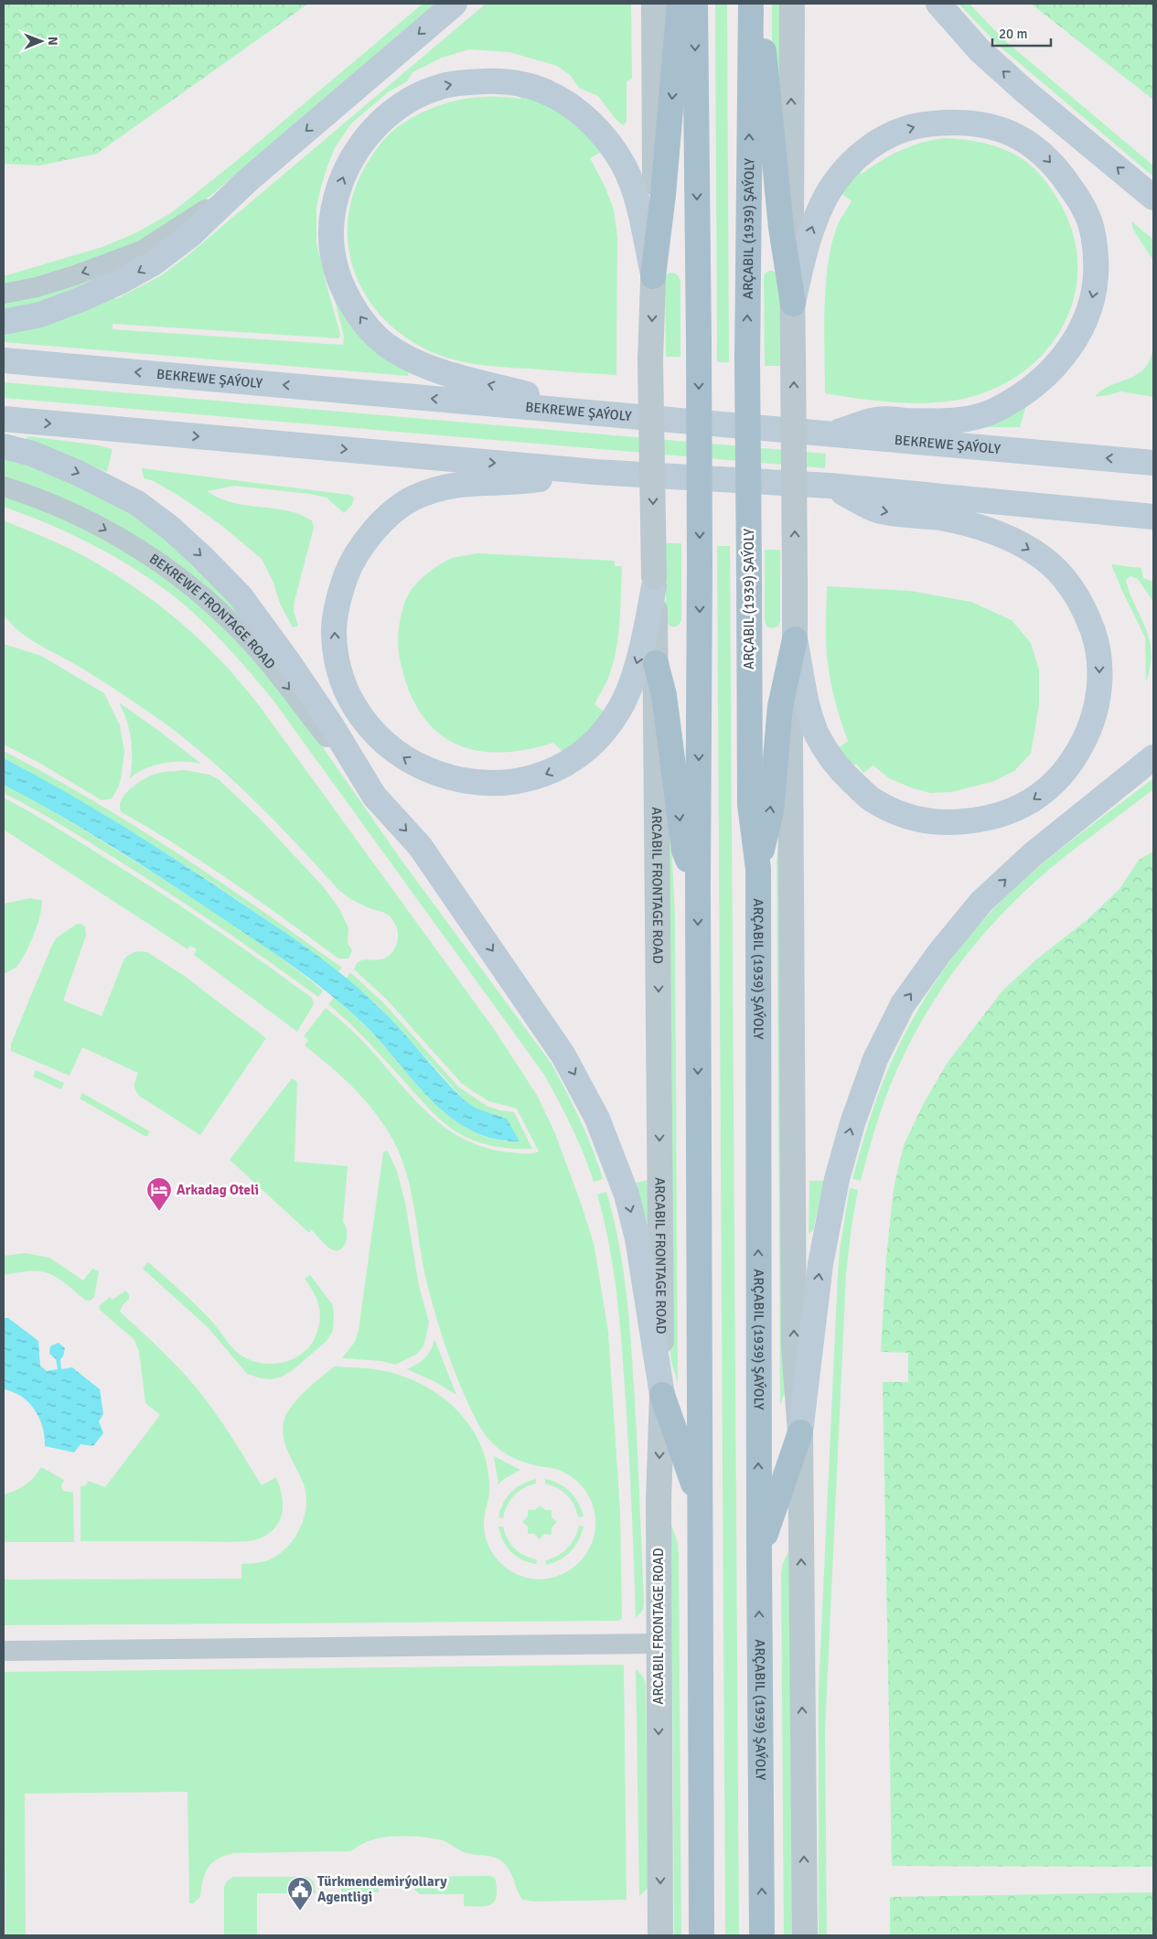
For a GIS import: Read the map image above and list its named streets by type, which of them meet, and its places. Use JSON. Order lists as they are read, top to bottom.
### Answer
{
  "streets": {
    "main road": ["ARÇABIL (1939) ŞAÝOLY", "BEKREWE ŞAÝOLY"],
    "street": ["BEKREWE FRONTAGE ROAD", "ARCABIL FRONTAGE ROAD"]
  },
  "one_way": ["BEKREWE FRONTAGE ROAD"],
  "places": {
    "hotel": ["Arkadag Oteli"],
    "public building": ["Türkmendemirýollary Agentligi"]
  },
  "scale_bar": "20 m",
  "north": "right"
}
